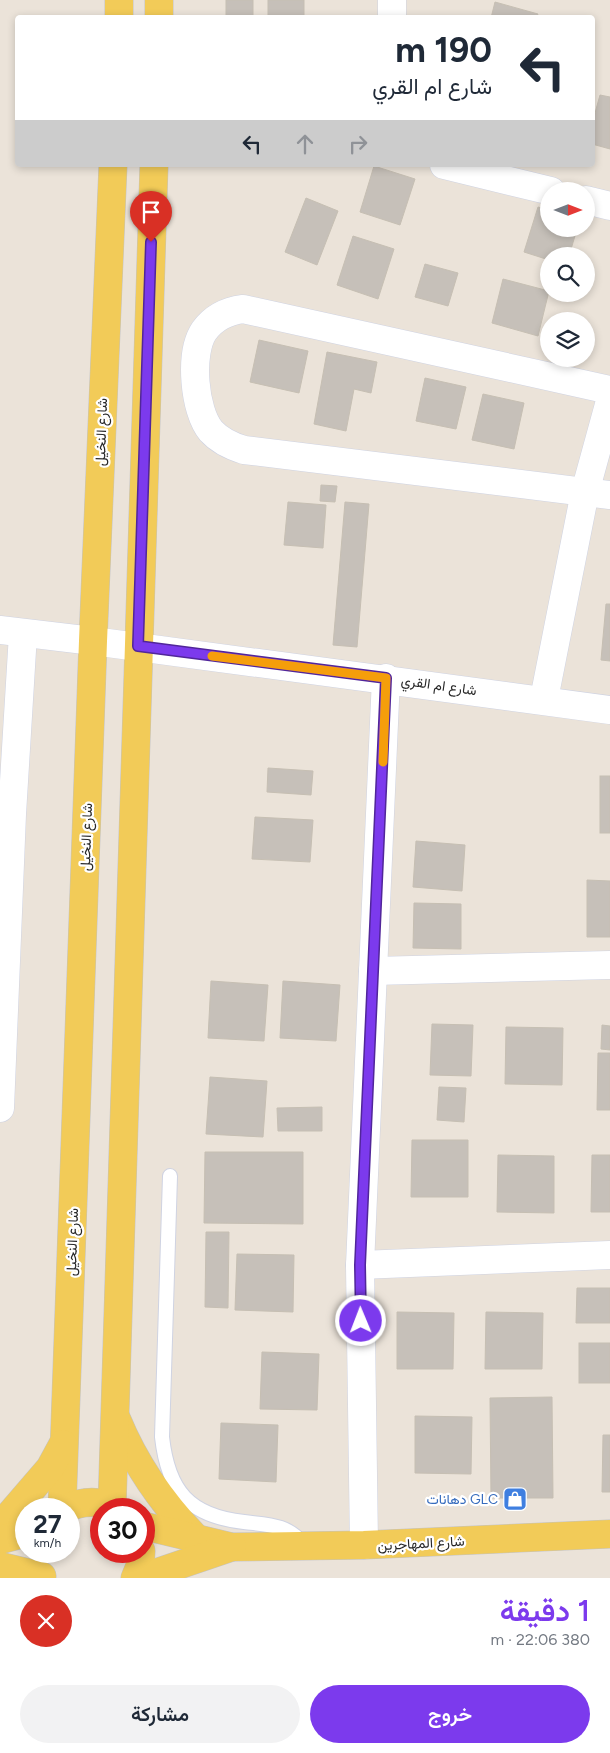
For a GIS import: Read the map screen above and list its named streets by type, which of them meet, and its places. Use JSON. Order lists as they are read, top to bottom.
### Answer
{
  "streets": {
    "main road": ["شارع النخيل", "شارع المهاجرين"],
    "street": ["شارع ام القري"]
  },
  "crossings": [
    ["شارع النخيل", "شارع ام القري"]
  ],
  "places": {
    "shop": ["دهانات GLC"]
  },
  "north": "right",
  "page": {
    "turn": ["190 m", "شارع ام القري"],
    "speed": "27 km/h",
    "limit": "30",
    "heading": ["1 دقيقة", "380 m · 22:06"],
    "buttons": ["خروج", "مشاركة"]
  }
}
